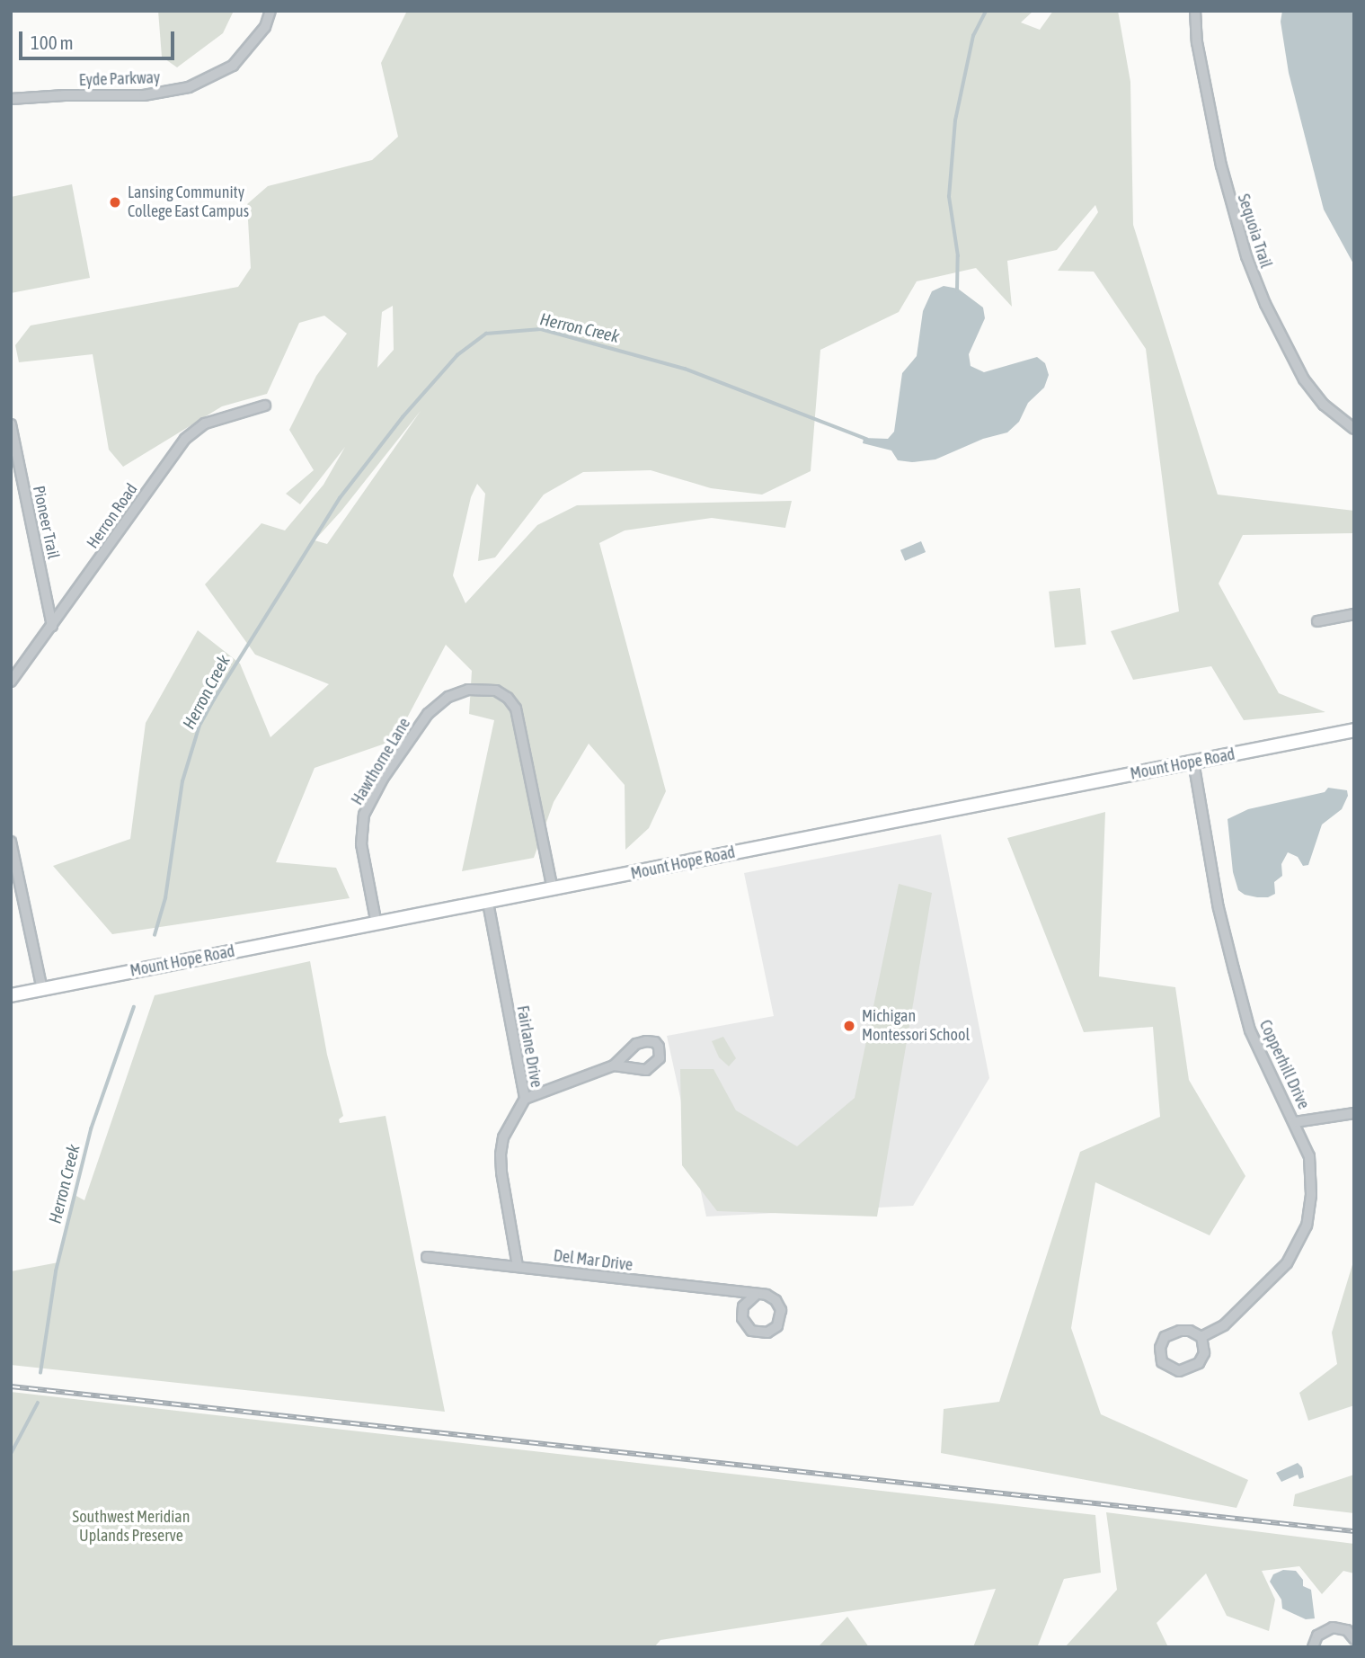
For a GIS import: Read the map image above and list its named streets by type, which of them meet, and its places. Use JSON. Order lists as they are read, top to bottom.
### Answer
{
  "streets": {
    "street": [
      "Eyde Parkway",
      "Sequoia Trail",
      "Herron Road",
      "Pioneer Trail",
      "Hawthorne Lane",
      "Mount Hope Road",
      "Fairlane Drive",
      "Copperhill Drive",
      "Del Mar Drive"
    ]
  },
  "crossings": [
    ["Herron Road", "Pioneer Trail"],
    ["Hawthorne Lane", "Mount Hope Road"],
    ["Mount Hope Road", "Fairlane Drive"],
    ["Mount Hope Road", "Copperhill Drive"],
    ["Fairlane Drive", "Del Mar Drive"]
  ],
  "water": ["Herron Creek"],
  "parks": ["Southwest Meridian Uplands Preserve"],
  "places": ["Lansing Community College East Campus", "Michigan Montessori School"],
  "scale_bar": "100 m"
}
